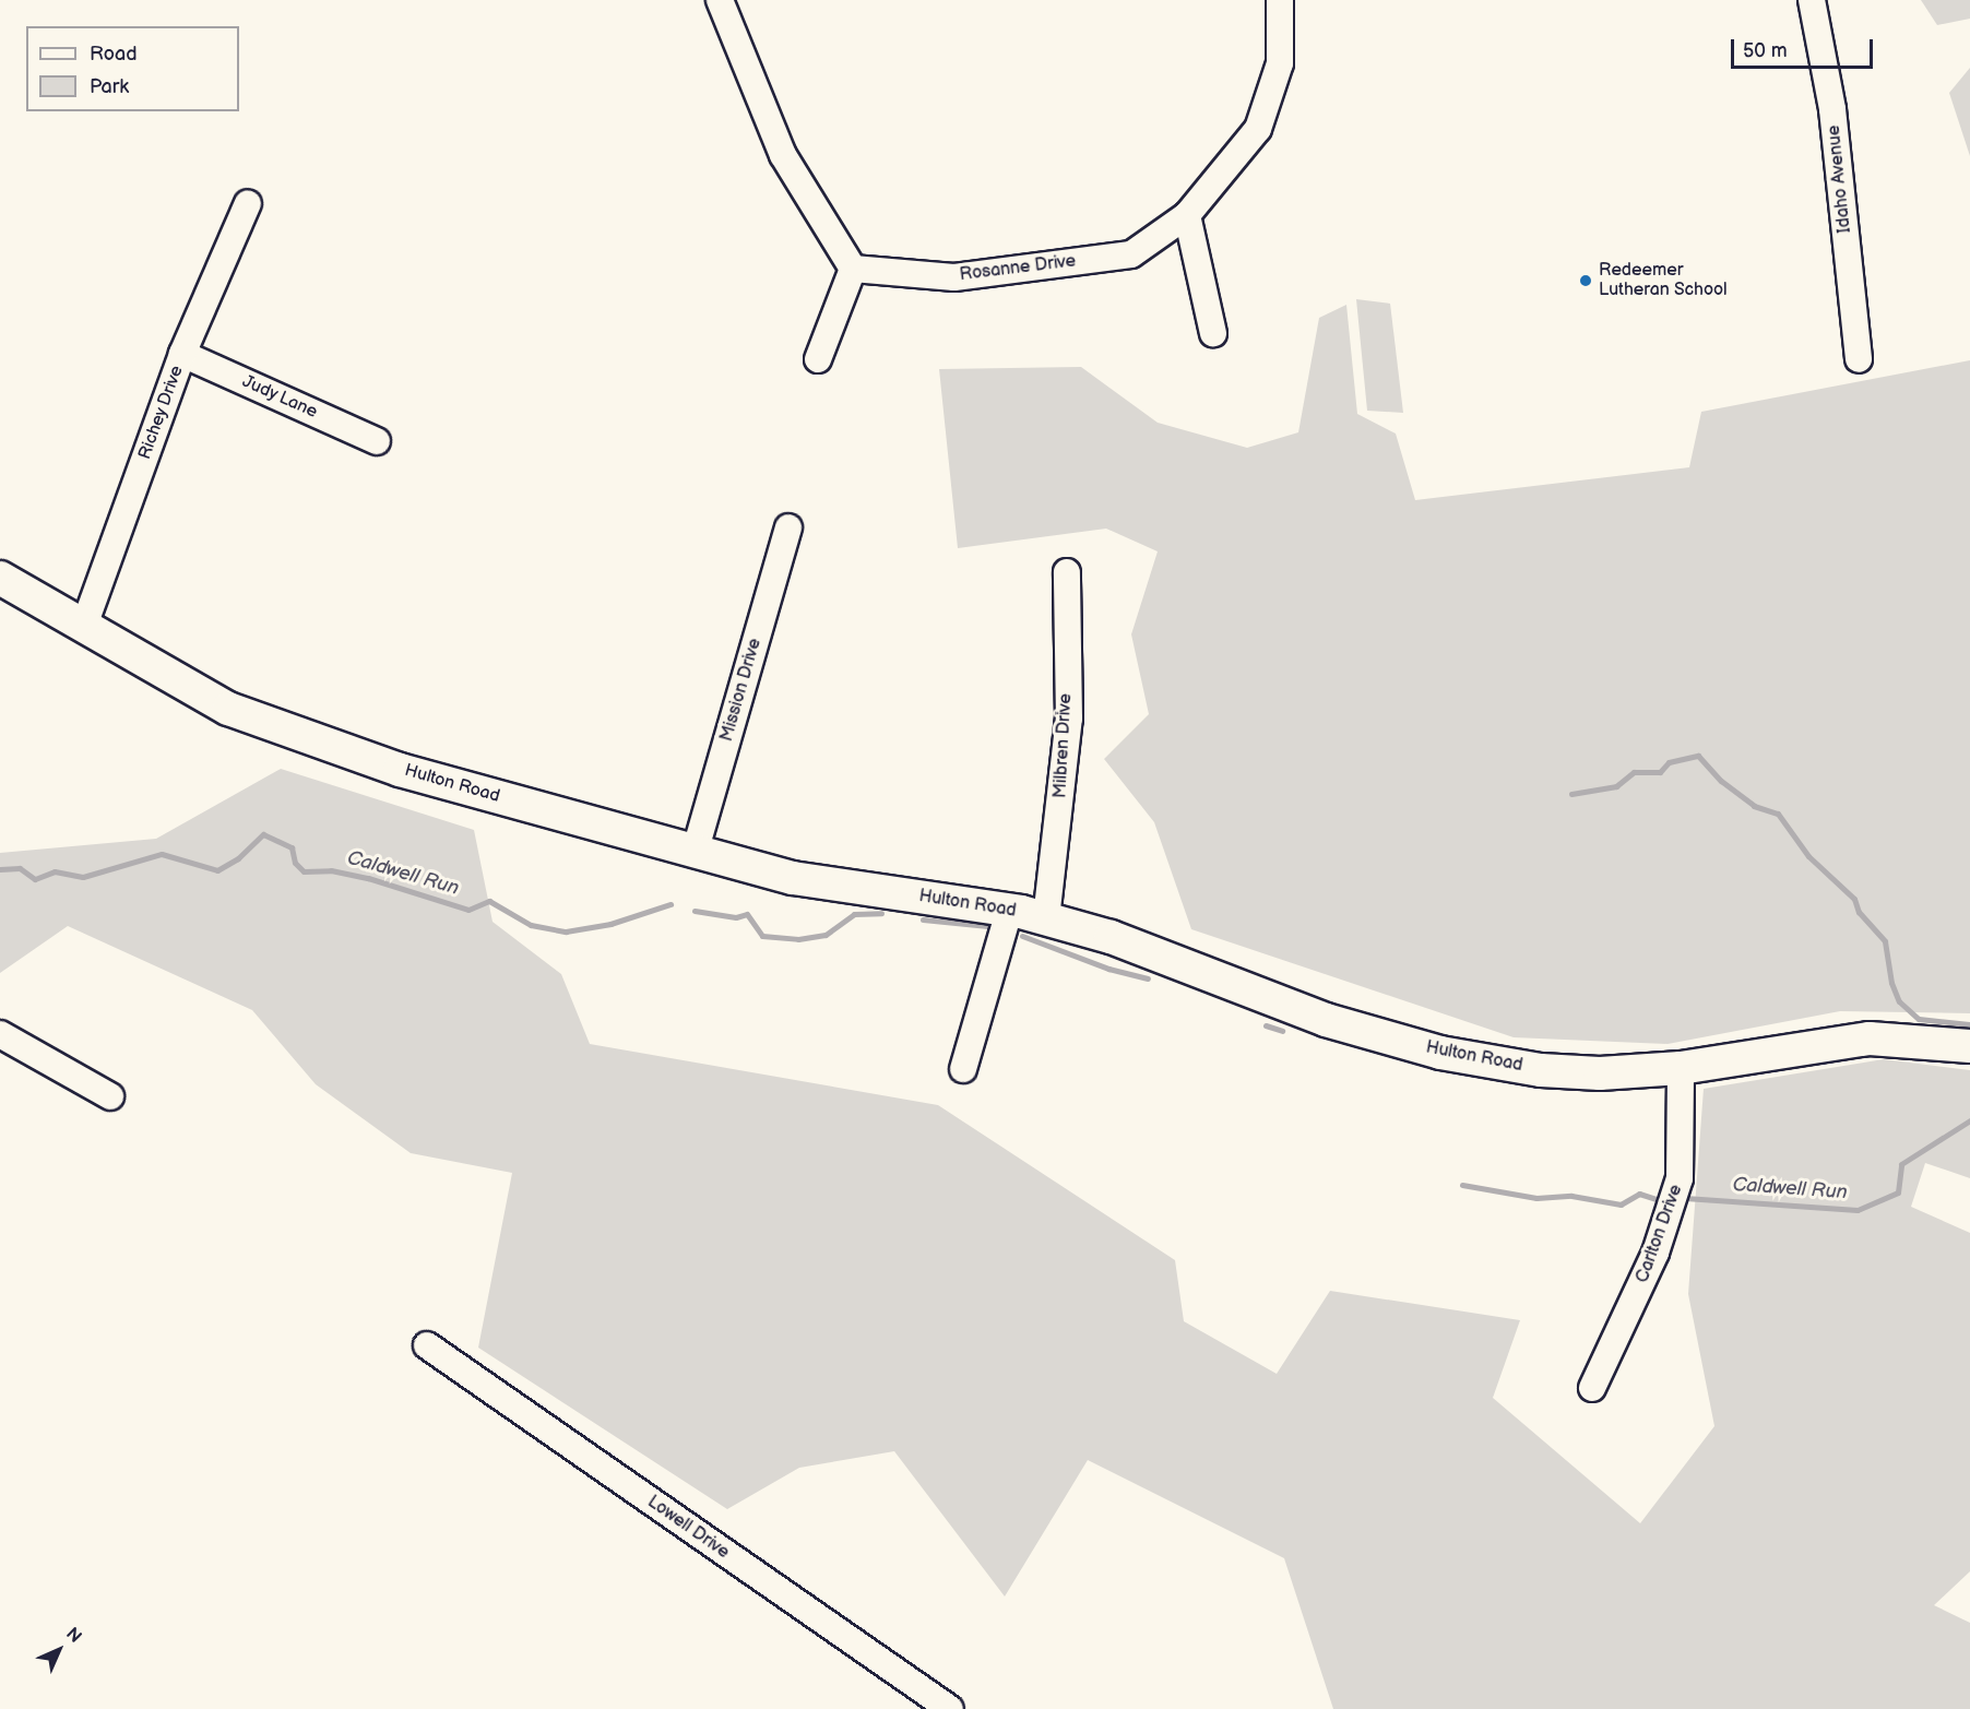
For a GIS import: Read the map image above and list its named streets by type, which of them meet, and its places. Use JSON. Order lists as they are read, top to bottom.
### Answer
{
  "streets": {
    "main road": ["Hulton Road"],
    "street": [
      "Idaho Avenue",
      "Rosanne Drive",
      "Judy Lane",
      "Richey Drive",
      "Mission Drive",
      "Milbren Drive",
      "Carlton Drive",
      "Lowell Drive"
    ]
  },
  "crossings": [
    ["Judy Lane", "Richey Drive"],
    ["Richey Drive", "Hulton Road"],
    ["Mission Drive", "Hulton Road"],
    ["Milbren Drive", "Hulton Road"],
    ["Hulton Road", "Carlton Drive"]
  ],
  "water": ["Caldwell Run"],
  "places": ["Redeemer Lutheran School"],
  "legend": ["Road", "Park"],
  "scale_bar": "50 m",
  "north": "top right"
}
